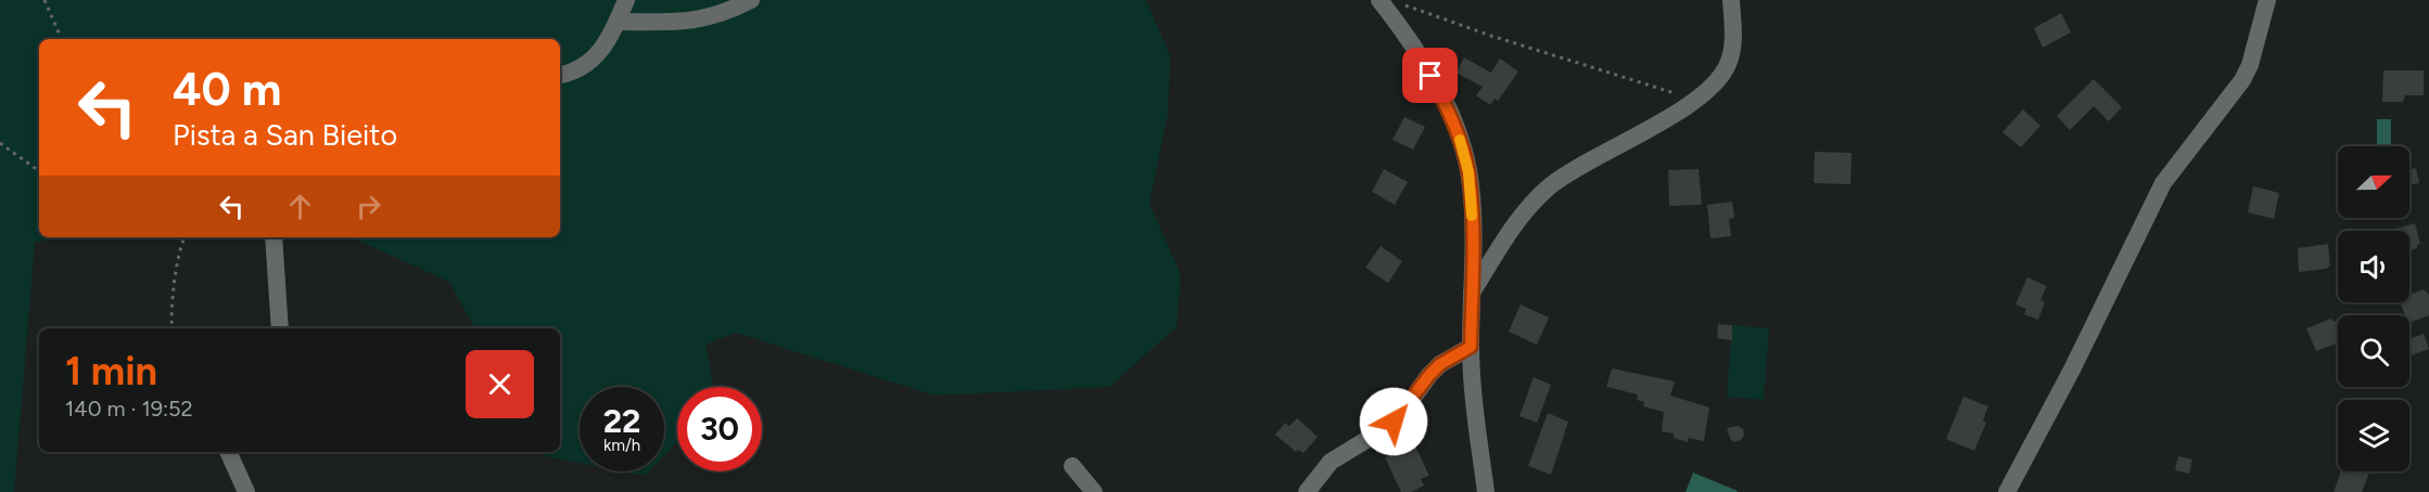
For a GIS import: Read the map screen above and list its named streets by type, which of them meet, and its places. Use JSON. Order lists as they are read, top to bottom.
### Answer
{
  "north": "right",
  "page": {
    "turn": ["40 m", "Pista a San Bieito"],
    "heading": ["1 min", "140 m · 19:52"],
    "speed": "22 km/h",
    "limit": "30"
  }
}
